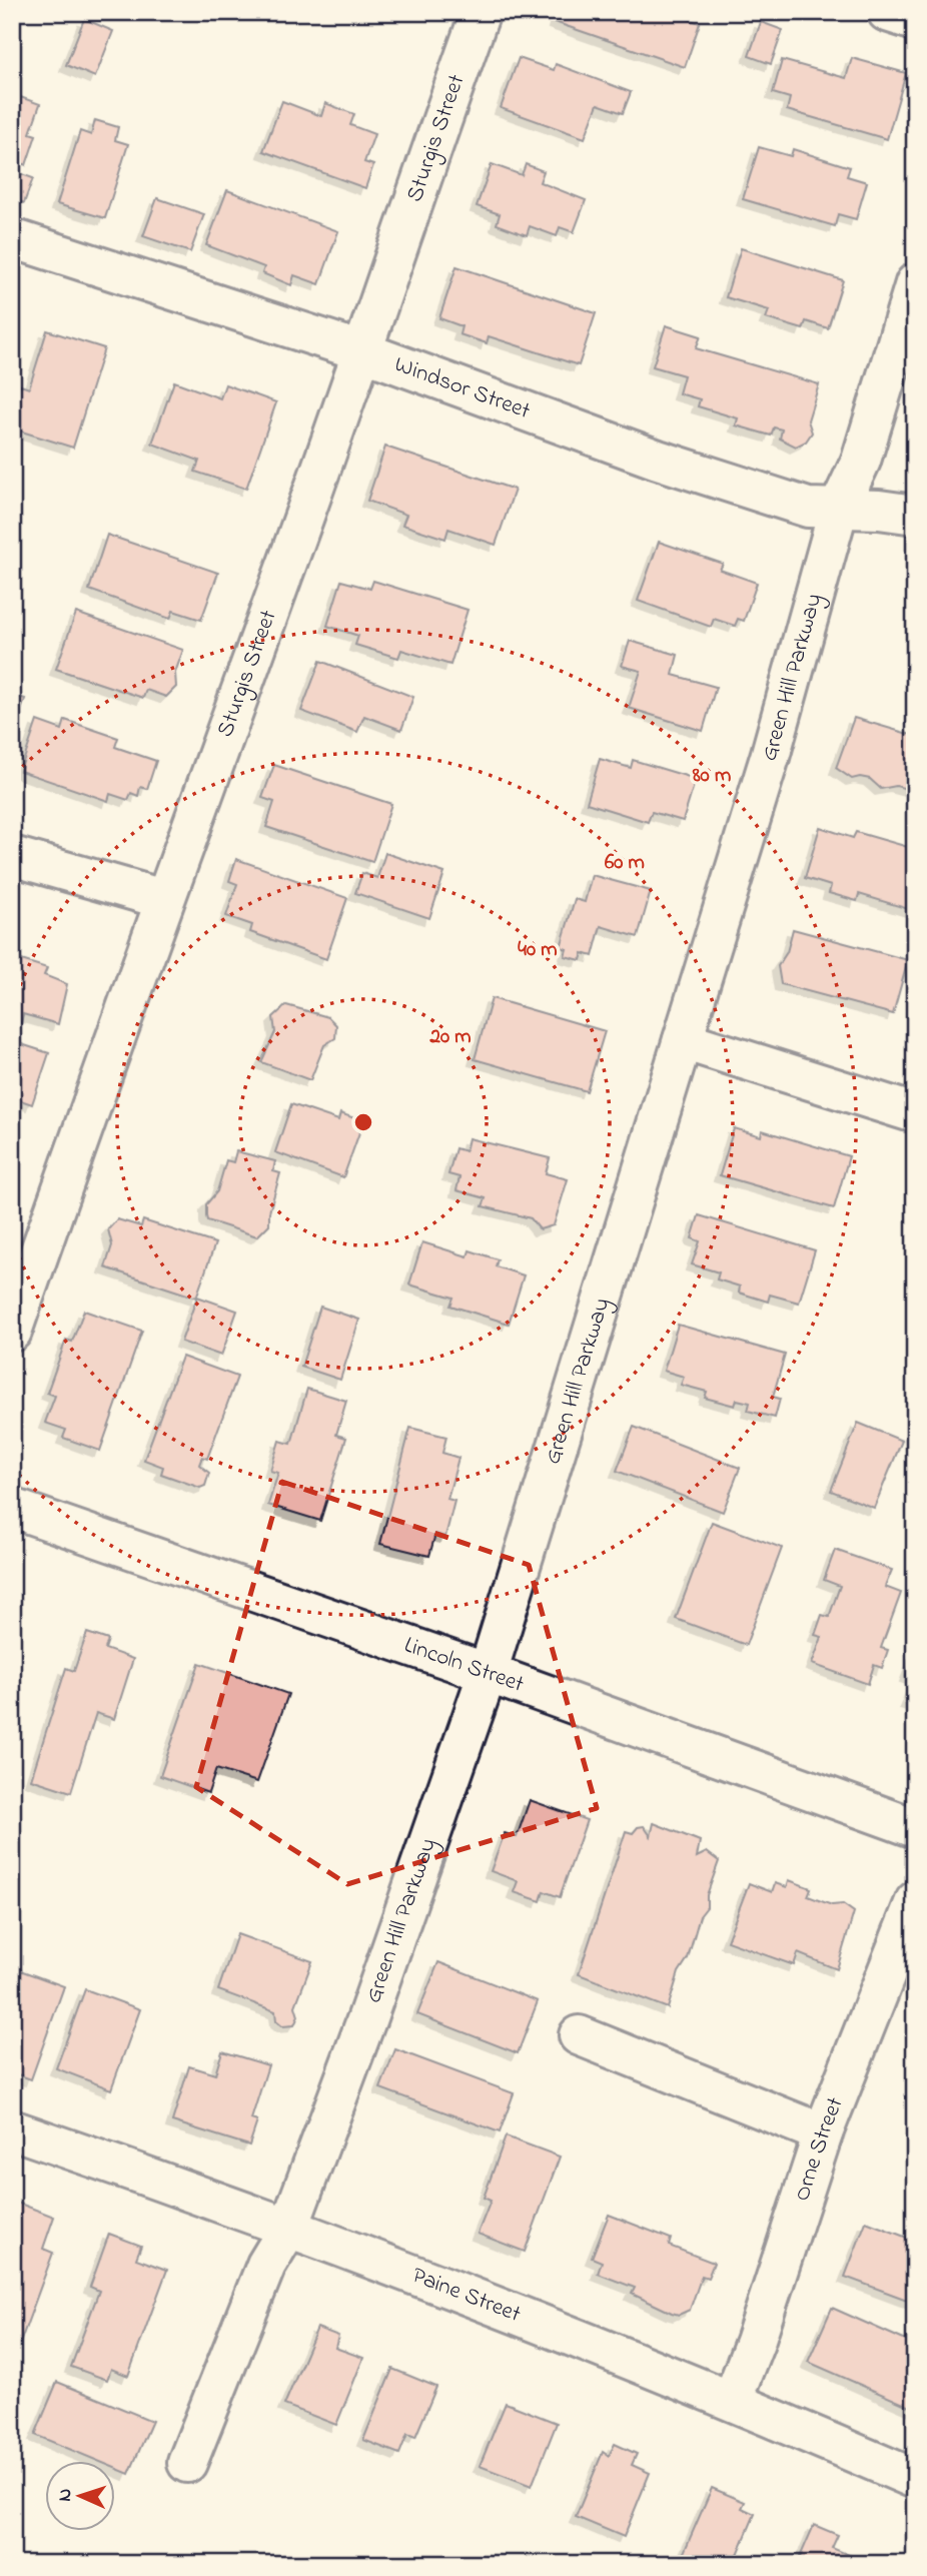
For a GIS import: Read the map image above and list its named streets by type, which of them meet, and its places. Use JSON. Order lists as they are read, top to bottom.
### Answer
{
  "streets": {
    "street": [
      "Sturgis Street",
      "Windsor Street",
      "Green Hill Parkway",
      "Lincoln Street",
      "Orne Street",
      "Paine Street"
    ]
  },
  "crossings": [
    ["Sturgis Street", "Windsor Street"],
    ["Windsor Street", "Green Hill Parkway"],
    ["Green Hill Parkway", "Lincoln Street"],
    ["Green Hill Parkway", "Paine Street"],
    ["Orne Street", "Paine Street"]
  ],
  "north": "left",
  "rings": [
    "80 m",
    "60 m",
    "40 m",
    "20 m"
  ]
}
